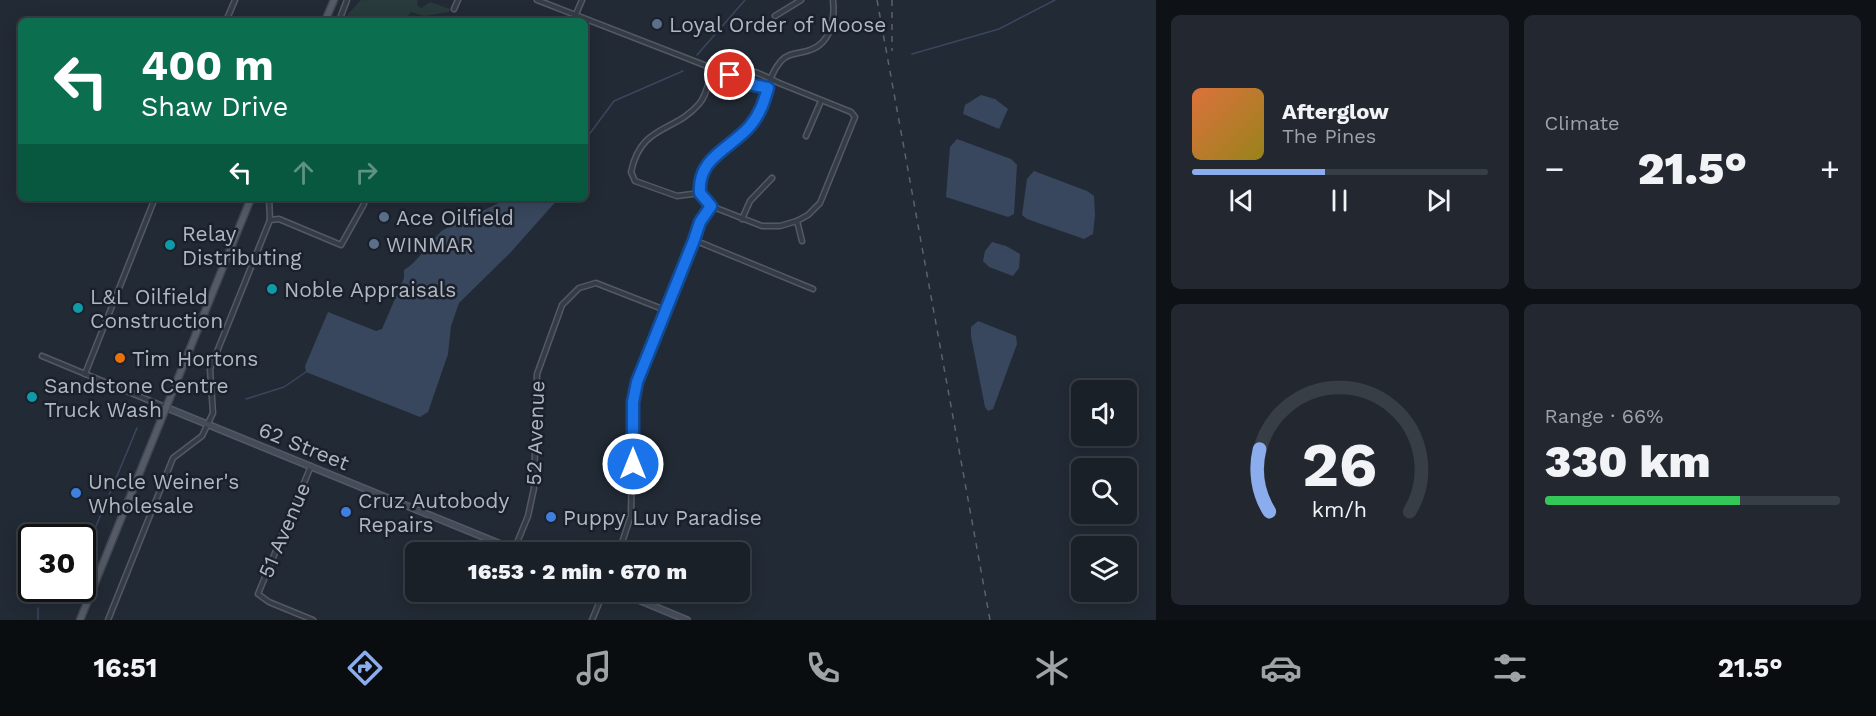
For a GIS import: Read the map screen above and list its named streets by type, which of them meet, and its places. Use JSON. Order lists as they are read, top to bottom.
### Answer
{
  "streets": {
    "main road": ["62 Street"],
    "street": ["52 Avenue", "51 Avenue"]
  },
  "crossings": [
    ["62 Street", "51 Avenue"]
  ],
  "places": [
    "Loyal Order of Moose",
    "Ace Oilfield",
    "WINMAR",
    "Relay Distributing",
    "Noble Appraisals",
    "L&L Oilfield Construction",
    "Tim Hortons",
    "Sandstone Centre Truck Wash",
    "Uncle Weiner's Wholesale",
    "Cruz Autobody Repairs",
    "Puppy Luv Paradise"
  ],
  "page": {
    "tile": [
      "Climate",
      ["Range · 66%", "330 km"]
    ],
    "turn": ["400 m", "Shaw Drive"],
    "song": ["Afterglow", "The Pines"],
    "heat": ["−", "21.5°", "+"],
    "limit": "30",
    "trip": "16:53 · 2 min · 670 m",
    "tabs": ["16:51", "21.5°"],
    "gauge": ["26", "km/h"]
  }
}
